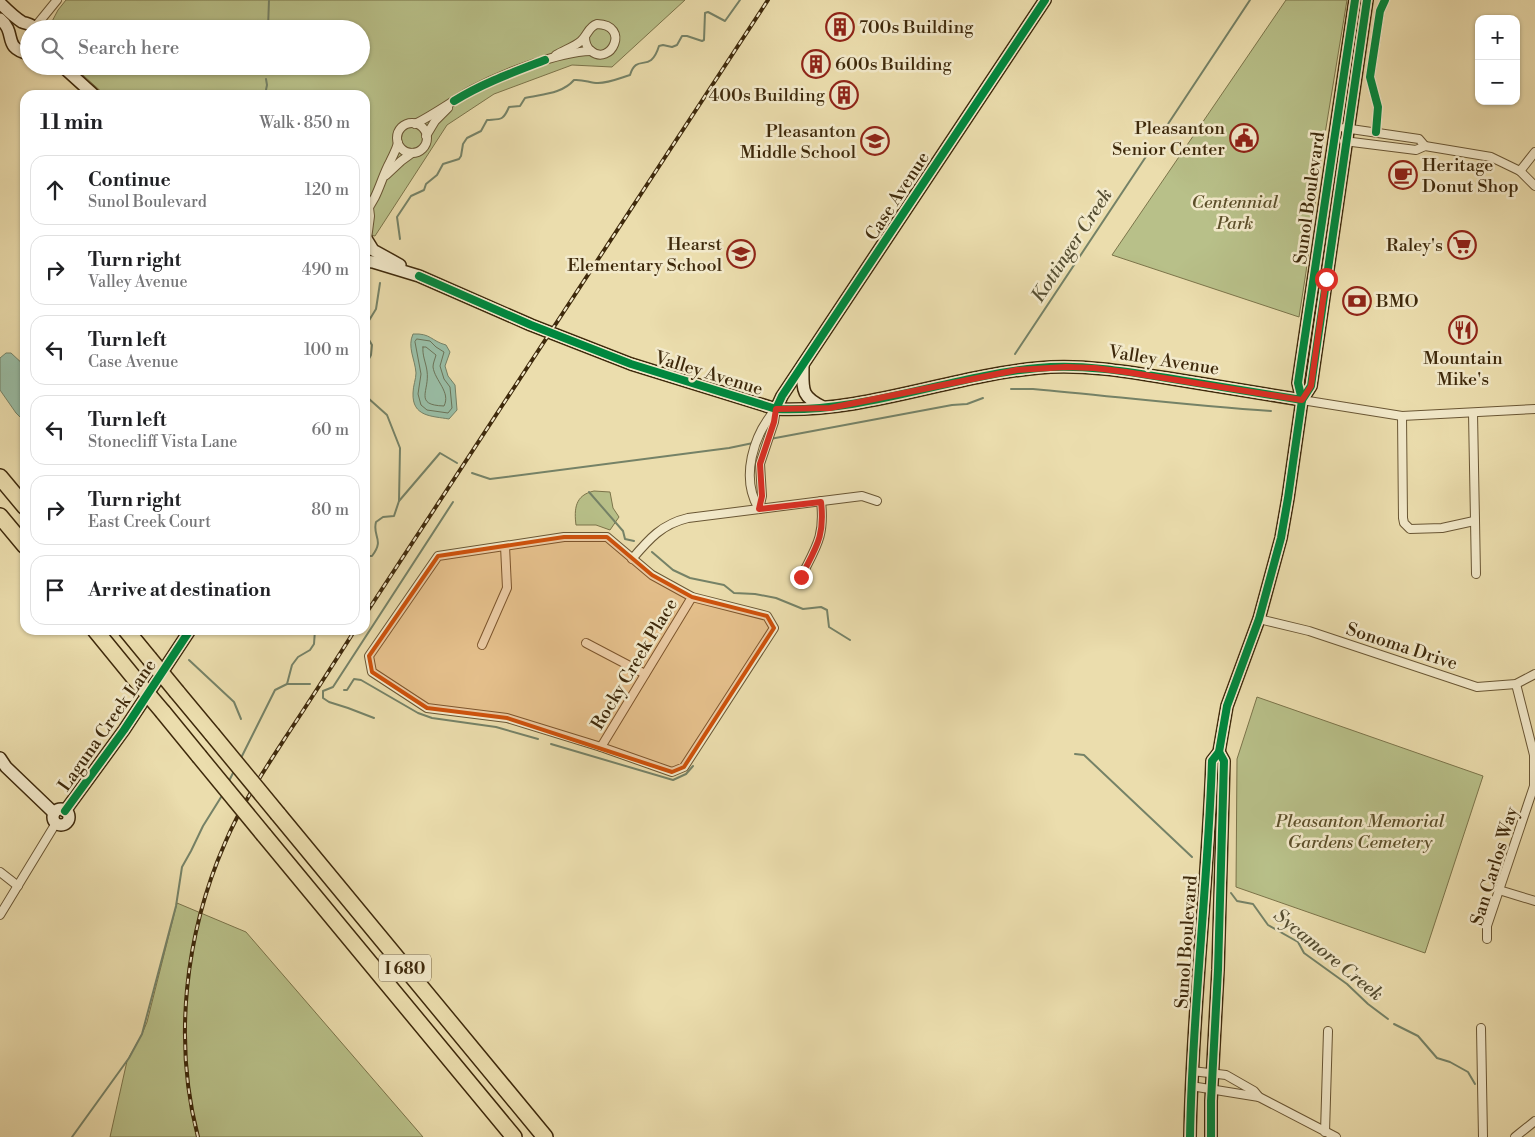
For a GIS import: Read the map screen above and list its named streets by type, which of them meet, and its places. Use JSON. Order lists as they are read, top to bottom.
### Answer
{
  "streets": {
    "highway": ["I 680"],
    "street": [
      "Case Avenue",
      "Sunol Boulevard",
      "Valley Avenue",
      "Sonoma Drive",
      "Rocky Creek Place",
      "Laguna Creek Lane",
      "San Carlos Way"
    ]
  },
  "crossings": [
    ["Case Avenue", "Valley Avenue"],
    ["Sunol Boulevard", "Valley Avenue"],
    ["Sunol Boulevard", "Sonoma Drive"],
    ["Sonoma Drive", "San Carlos Way"]
  ],
  "water": ["Kottinger Creek", "Sycamore Creek"],
  "parks": ["Centennial Park", "Pleasanton Memorial Gardens Cemetery"],
  "places": {
    "building": ["700s Building", "600s Building", "400s Building"],
    "public building": ["Pleasanton Senior Center"],
    "school or university": ["Pleasanton Middle School", "Hearst Elementary School"],
    "cafe": ["Heritage Donut Shop"],
    "supermarket": ["Raley's"],
    "bank": ["BMO"],
    "restaurant": ["Mountain Mike's"]
  },
  "page": {
    "map_buttons": ["+", "−"],
    "search": "Search here",
    "heading": ["11 min", "Walk · 850 m"],
    "list": [
      ["Continue", "Sunol Boulevard", "120 m"],
      ["Turn right", "Valley Avenue", "490 m"],
      ["Turn left", "Case Avenue", "100 m"],
      ["Turn left", "Stonecliff Vista Lane", "60 m"],
      ["Turn right", "East Creek Court", "80 m"],
      "Arrive at destination"
    ]
  }
}
